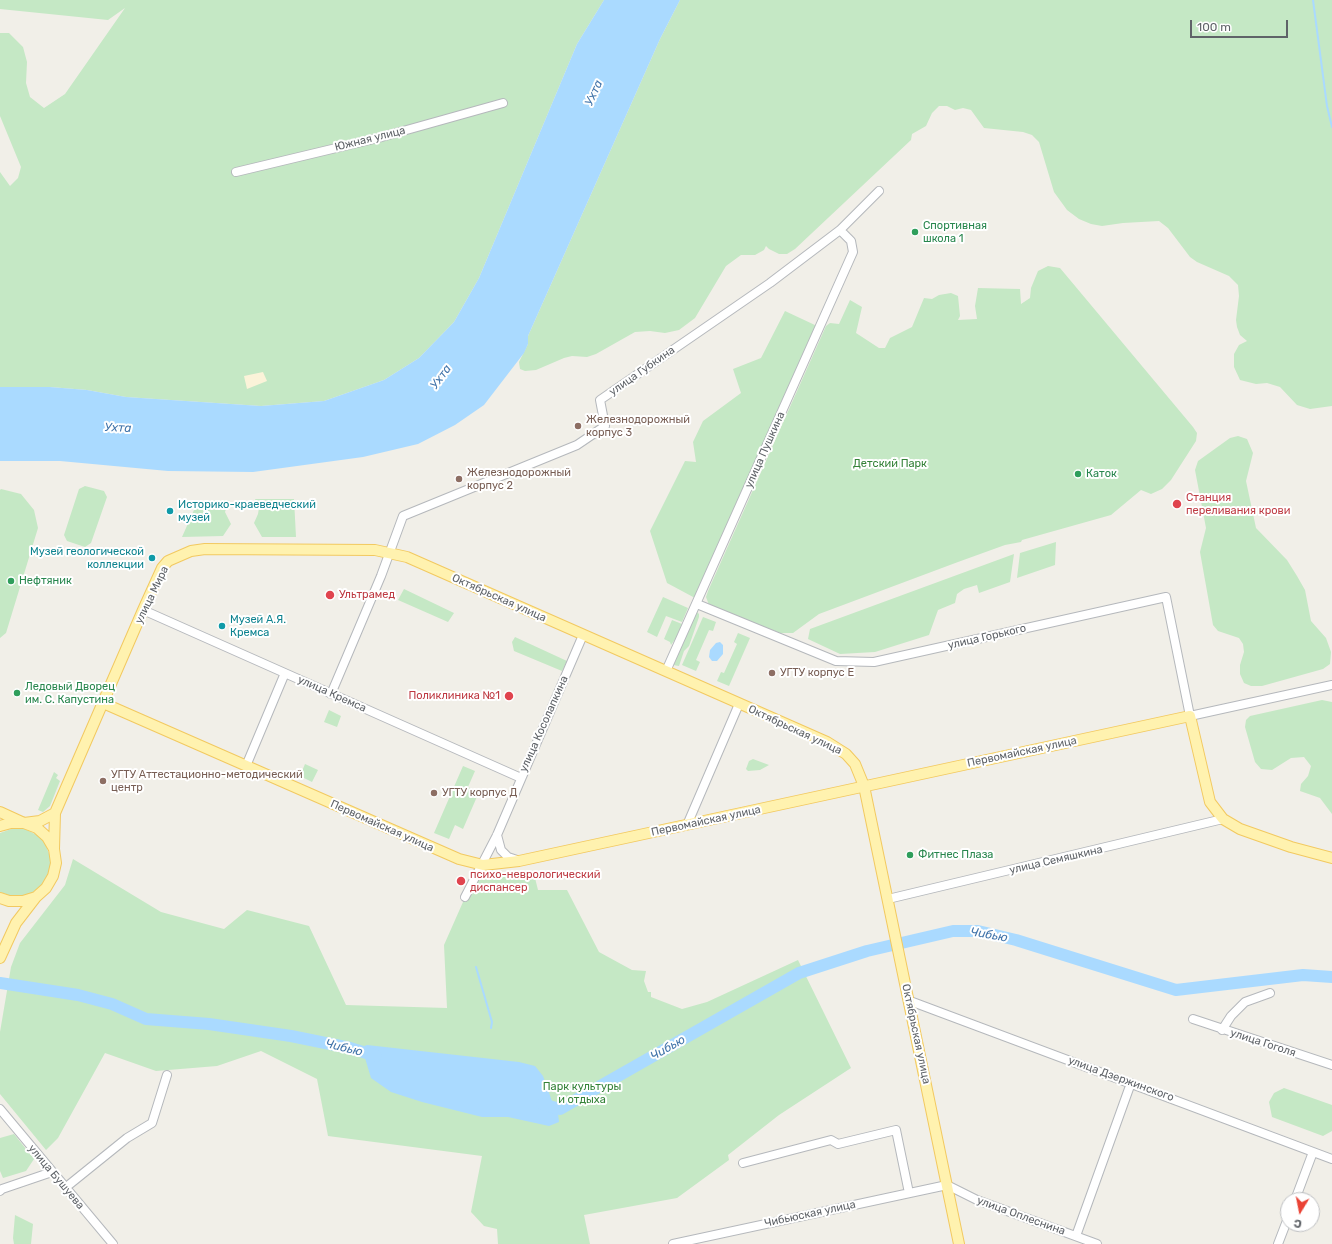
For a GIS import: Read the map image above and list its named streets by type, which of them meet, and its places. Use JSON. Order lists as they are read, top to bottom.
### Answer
{
  "streets": {
    "main road": ["улица Мира", "Октябрьская улица", "Первомайская улица"],
    "street": [
      "Южная улица",
      "улица Губкина",
      "улица Пушкина",
      "улица Горького",
      "улица Кремса",
      "улица Косолапкина",
      "улица Семяшкина",
      "улица Гоголя",
      "улица Дзержинского",
      "улица Бушуева",
      "Чибьюская улица",
      "улица Оплеснина"
    ]
  },
  "crossings": [
    ["улица Губкина", "улица Пушкина"],
    ["улица Губкина", "улица Мира"],
    ["улица Губкина", "Октябрьская улица"],
    ["улица Пушкина", "Октябрьская улица"],
    ["улица Пушкина", "улица Горького"],
    ["улица Мира", "Октябрьская улица"],
    ["улица Мира", "улица Кремса"],
    ["улица Мира", "Первомайская улица"],
    ["Октябрьская улица", "улица Косолапкина"],
    ["Октябрьская улица", "Первомайская улица"],
    ["Октябрьская улица", "улица Семяшкина"],
    ["Октябрьская улица", "улица Дзержинского"],
    ["Октябрьская улица", "Чибьюская улица"],
    ["Октябрьская улица", "улица Оплеснина"],
    ["улица Горького", "Первомайская улица"],
    ["улица Кремса", "улица Косолапкина"],
    ["улица Косолапкина", "Первомайская улица"],
    ["Чибьюская улица", "улица Оплеснина"]
  ],
  "water": ["Ухта", "Чибью"],
  "parks": ["Детский Парк", "Парк культуры и отдыха"],
  "places": [
    "Спортивная школа 1",
    "Железнодорожный корпус 3",
    "Каток",
    "Железнодорожный корпус 2",
    "Станция переливания крови",
    "Историко-краеведческий музей",
    "Музей геологической коллекции",
    "Нефтяник",
    "Ультрамед",
    "Музей А.Я. Кремса",
    "УГТУ корпус Е",
    "Ледовый Дворец им. С. Капустина",
    "Поликлиника №1",
    "УГТУ Аттестационно-методический центр",
    "УГТУ корпус Д",
    "Фитнес Плаза",
    "психо-неврологический диспансер"
  ],
  "scale_bar": "100 m",
  "north": "bottom"
}
